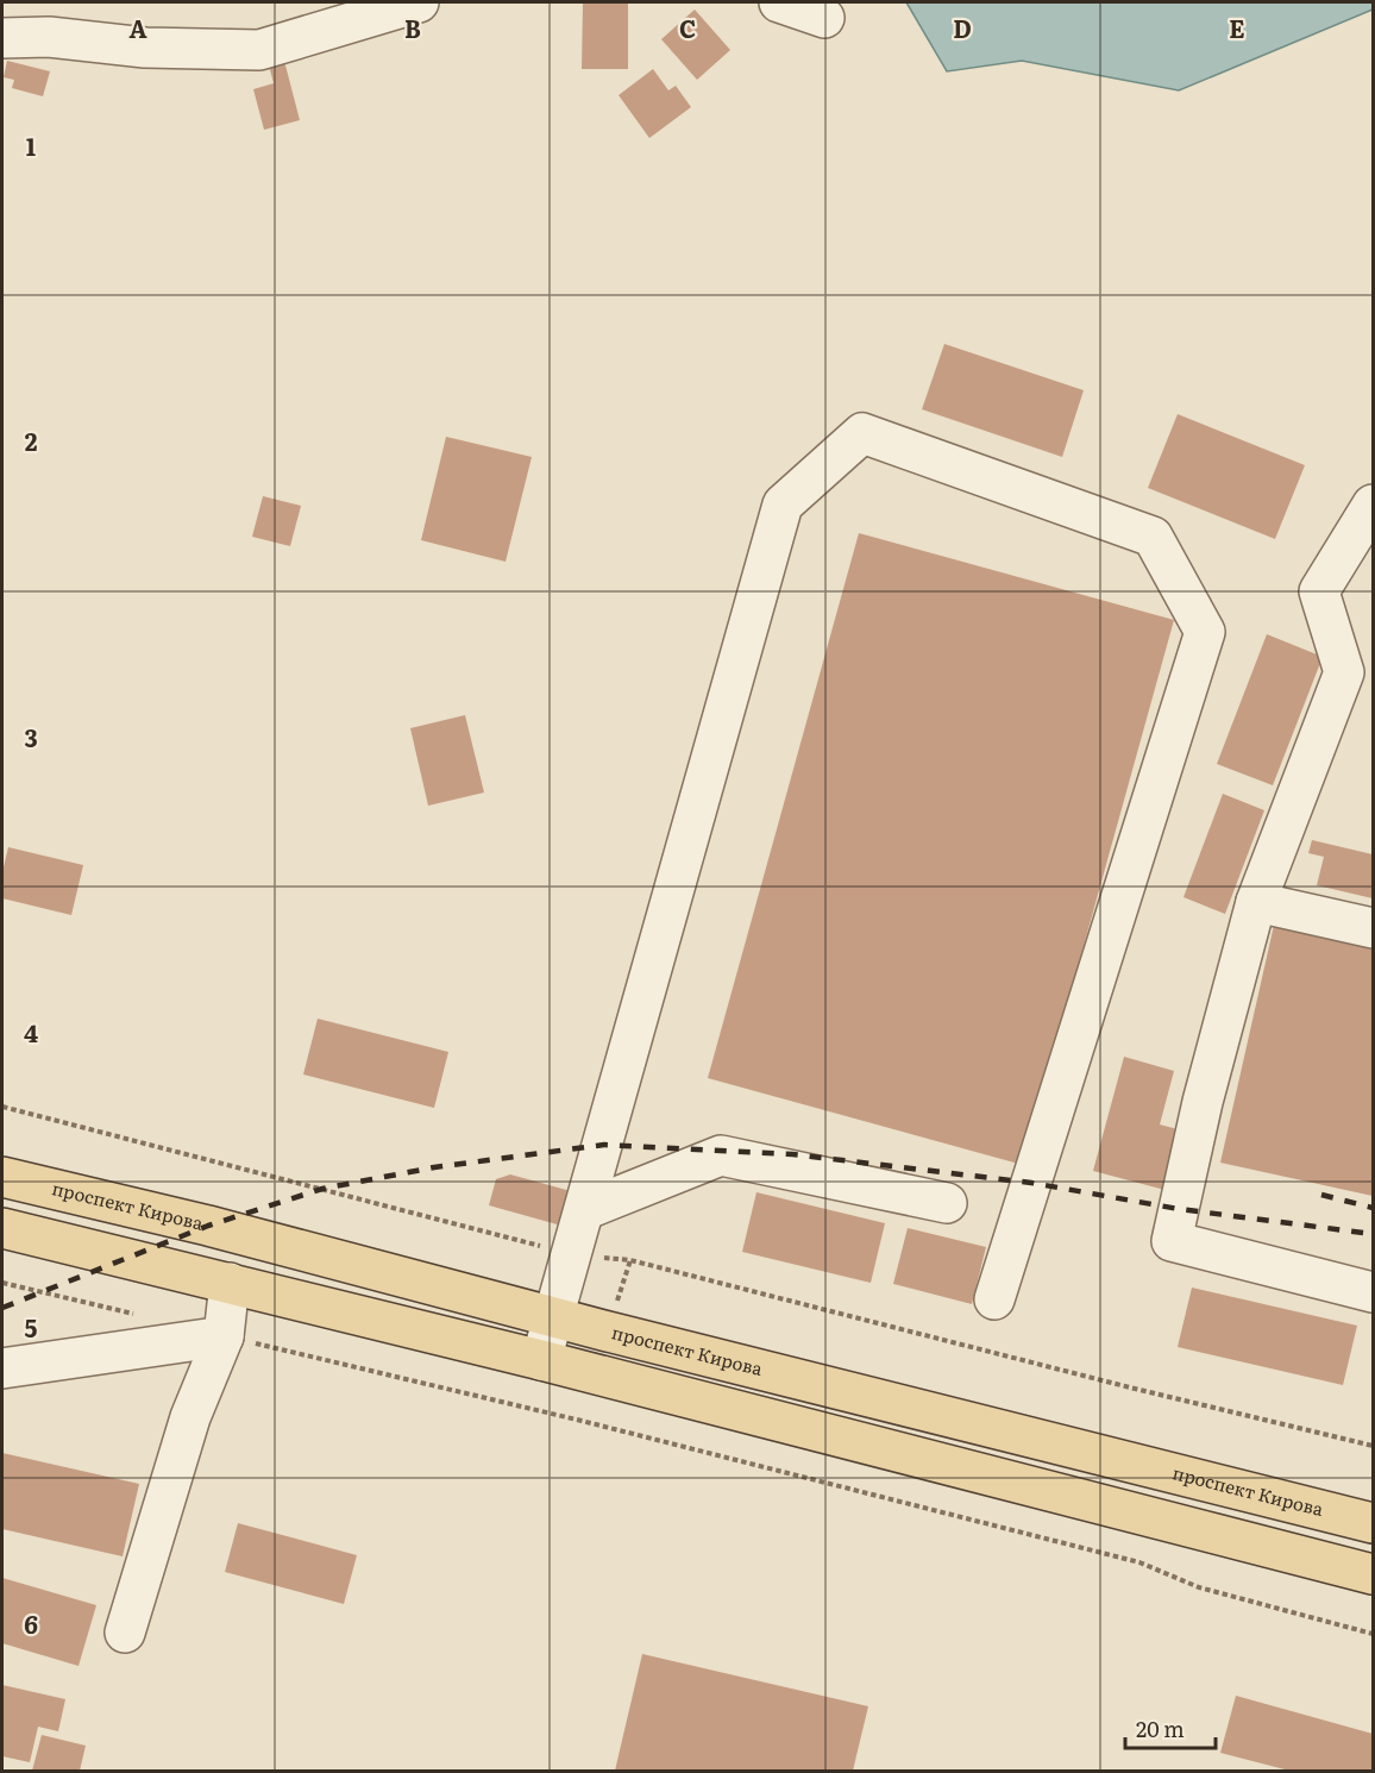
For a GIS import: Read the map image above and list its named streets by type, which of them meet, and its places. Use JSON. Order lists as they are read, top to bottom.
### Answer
{
  "streets": {
    "main road": ["проспект Кирова"]
  },
  "scale_bar": "20 m",
  "grid": {
    "columns": [
      "A",
      "B",
      "C",
      "D",
      "E"
    ],
    "rows": [
      "1",
      "2",
      "3",
      "4",
      "5",
      "6"
    ]
  }
}
